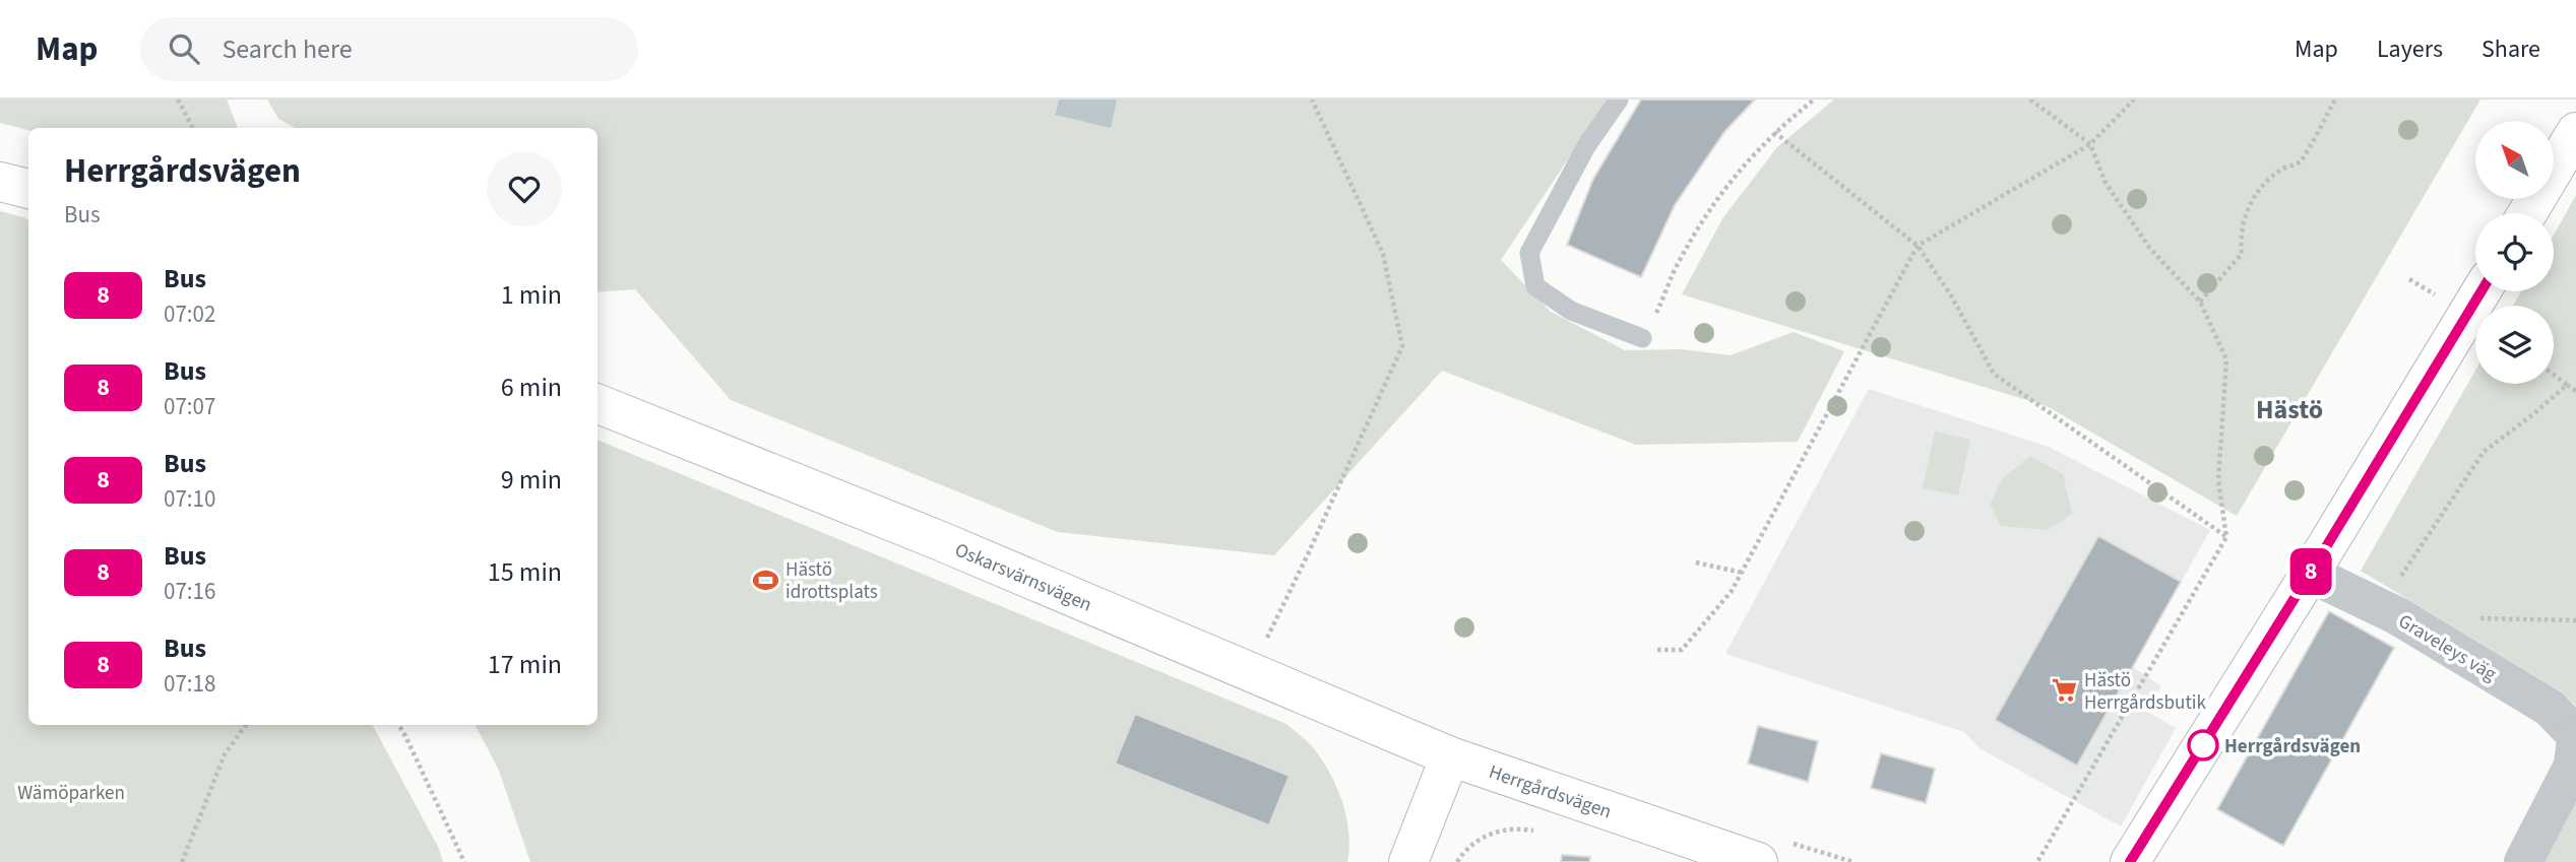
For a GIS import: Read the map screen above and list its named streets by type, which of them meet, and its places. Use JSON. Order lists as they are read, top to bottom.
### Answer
{
  "streets": {
    "street": ["Oskarsvärnsvägen", "Graveleys väg", "Herrgårdsvägen"]
  },
  "crossings": [
    ["Oskarsvärnsvägen", "Herrgårdsvägen"]
  ],
  "districts": ["Hästö"],
  "parks": ["Wämöparken"],
  "places": {
    "sports": ["Hästö idrottsplats"],
    "supermarket": ["Hästö Herrgårdsbutik"],
    "other": ["Herrgårdsvägen"]
  },
  "lines": ["bus line 8"],
  "north": "top left",
  "page": {
    "header": "Map",
    "search": "Search here",
    "nav": ["Map", "Layers", "Share"],
    "on_map": "8",
    "heading": ["Herrgårdsvägen", "Bus"],
    "list": [
      {
        "mark": "8",
        "name": "Bus",
        "note": "07:02",
        "value": "1 min"
      },
      {
        "mark": "8",
        "name": "Bus",
        "note": "07:07",
        "value": "6 min"
      },
      {
        "mark": "8",
        "name": "Bus",
        "note": "07:10",
        "value": "9 min"
      },
      {
        "mark": "8",
        "name": "Bus",
        "note": "07:16",
        "value": "15 min"
      },
      {
        "mark": "8",
        "name": "Bus",
        "note": "07:18",
        "value": "17 min"
      }
    ]
  }
}
